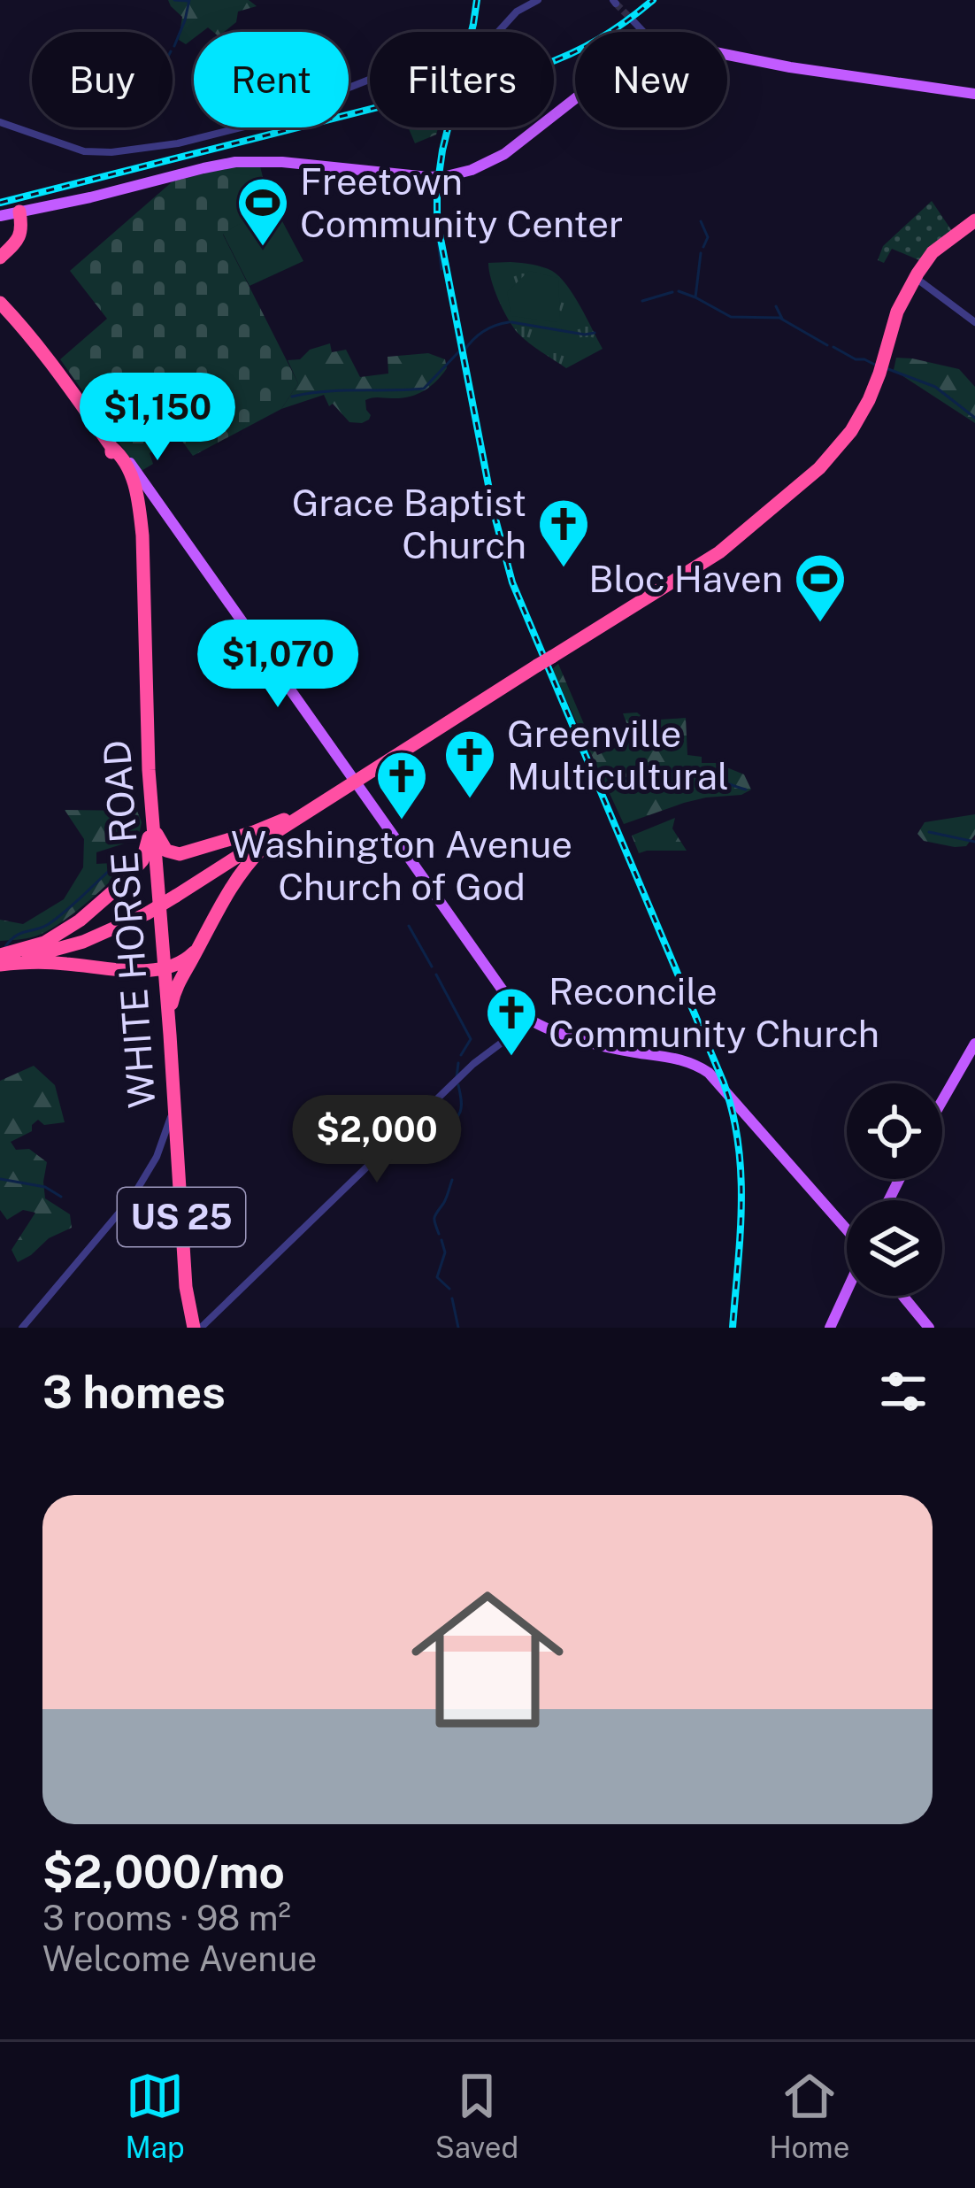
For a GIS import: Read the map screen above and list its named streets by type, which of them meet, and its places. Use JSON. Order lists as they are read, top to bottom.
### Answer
{
  "streets": {
    "highway": ["WHITE HORSE ROAD", "US 25"]
  },
  "places": {
    "sports": ["Freetown Community Center", "Bloc Haven"],
    "church": [
      "Grace Baptist Church",
      "Greenville Multicultural",
      "Washington Avenue Church of God",
      "Reconcile Community Church"
    ]
  },
  "page": {
    "chip": [
      "Buy",
      "Rent",
      "Filters",
      "New"
    ],
    "price": ["$1,150", "$1,070", "$2,000"],
    "heading": "3 homes",
    "list": [
      {
        "name": "$2,000/mo",
        "note": "3 rooms · 98 m² · Welcome Avenue"
      }
    ],
    "tabs": ["Map", "Saved", "Home"]
  }
}
